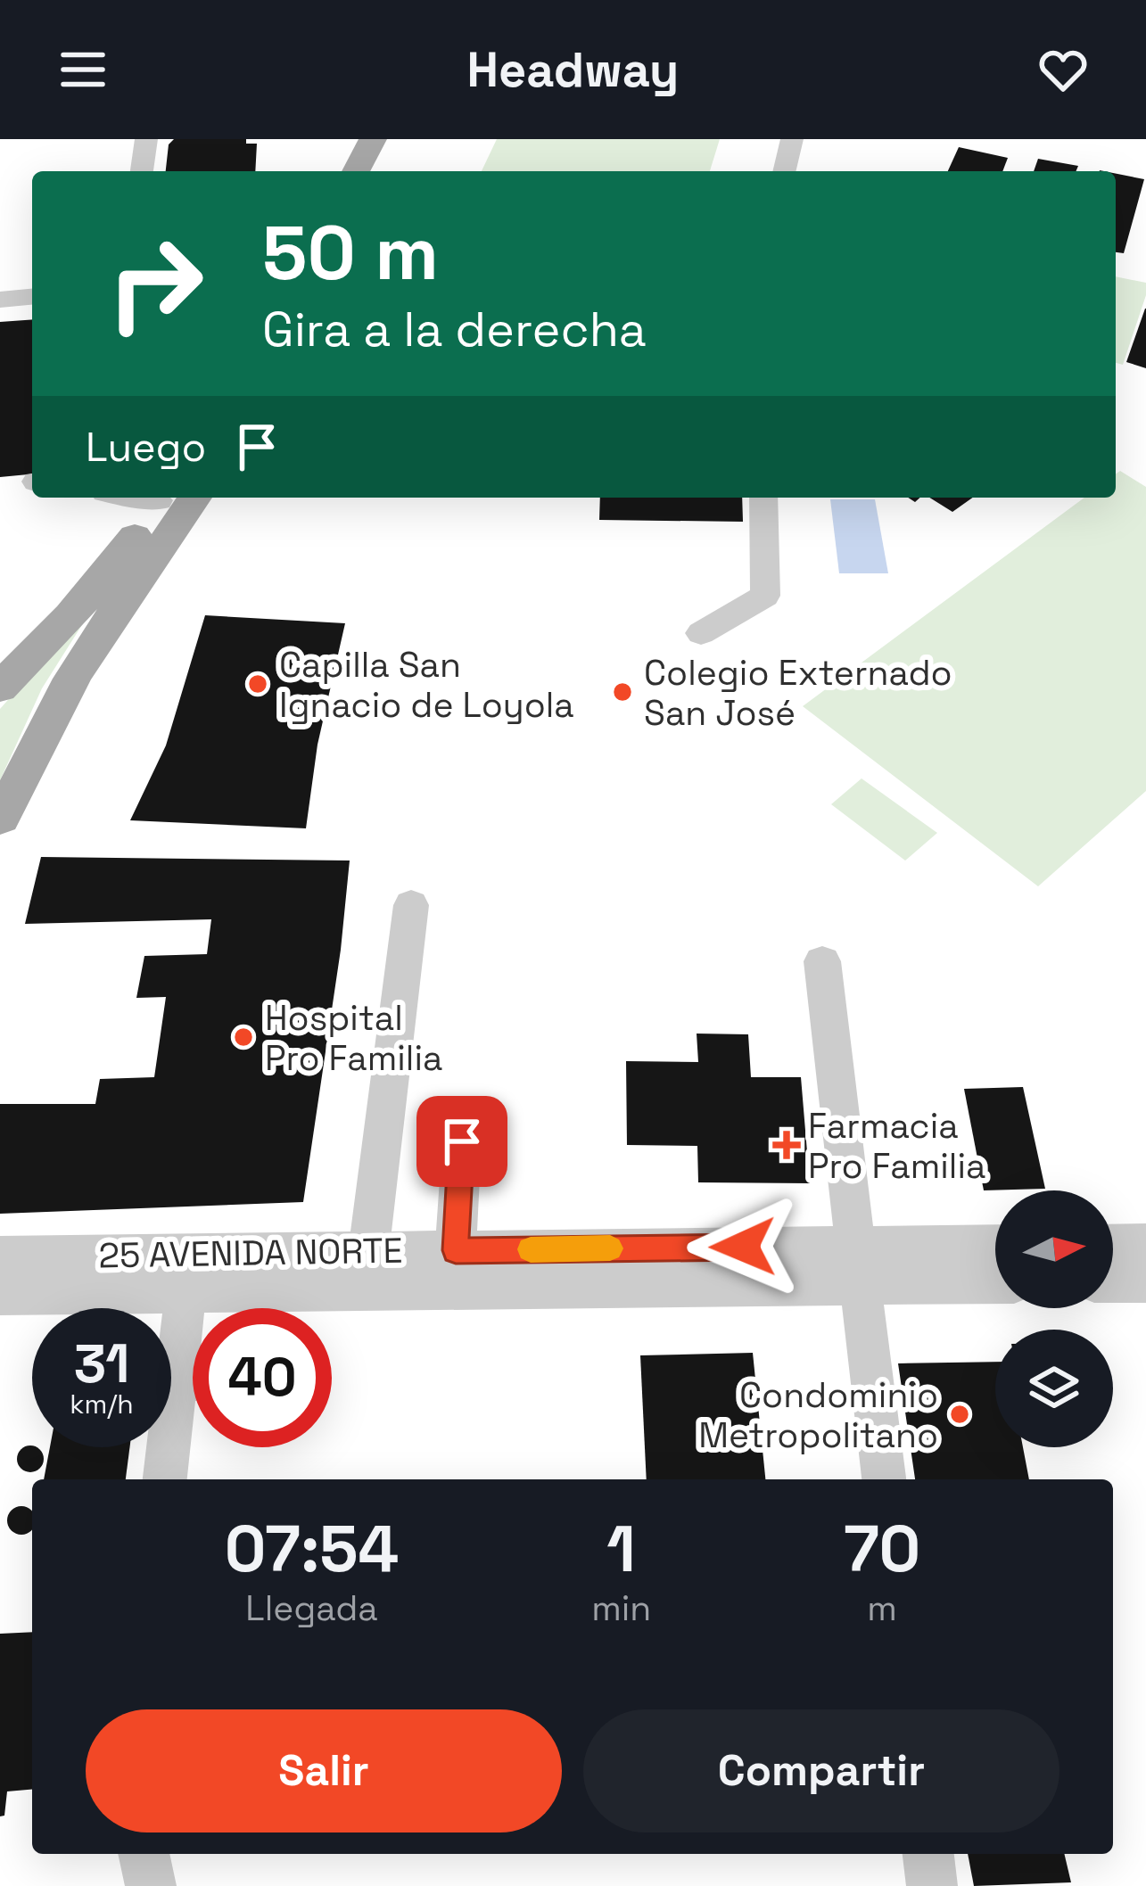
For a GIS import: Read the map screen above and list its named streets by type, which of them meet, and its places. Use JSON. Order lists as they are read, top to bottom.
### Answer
{
  "streets": {
    "street": ["25 AVENIDA NORTE"]
  },
  "places": {
    "other": [
      "Capilla San Ignacio de Loyola",
      "Colegio Externado San José",
      "Hospital Pro Familia",
      "Condominio Metropolitano"
    ],
    "health": ["Farmacia Pro Familia"]
  },
  "north": "right",
  "page": {
    "header": "Headway",
    "turn": ["50 m", "Gira a la derecha"],
    "then": "Luego",
    "speed": "31 km/h",
    "limit": "40",
    "eta": [
      "07:54",
      "Llegada",
      "1",
      "min",
      "70",
      "m"
    ],
    "buttons": ["Salir", "Compartir"]
  }
}
